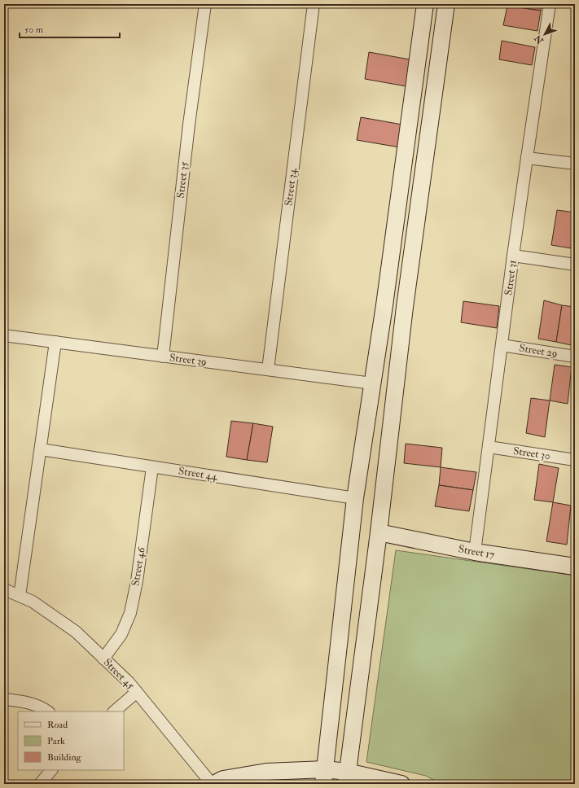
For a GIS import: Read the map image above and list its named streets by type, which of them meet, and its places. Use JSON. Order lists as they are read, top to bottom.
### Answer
{
  "streets": {
    "street": [
      "Street 35",
      "Street 34",
      "Street 31",
      "Street 29",
      "Street 39",
      "Street 30",
      "Street 44",
      "Street 17",
      "Street 46",
      "Street 45"
    ]
  },
  "crossings": [
    ["Street 35", "Street 39"],
    ["Street 34", "Street 39"],
    ["Street 31", "Street 29"],
    ["Street 31", "Street 30"],
    ["Street 31", "Street 17"],
    ["Street 44", "Street 46"],
    ["Street 46", "Street 45"]
  ],
  "legend": ["Road", "Park", "Building"],
  "scale_bar": "50 m",
  "north": "bottom left"
}
